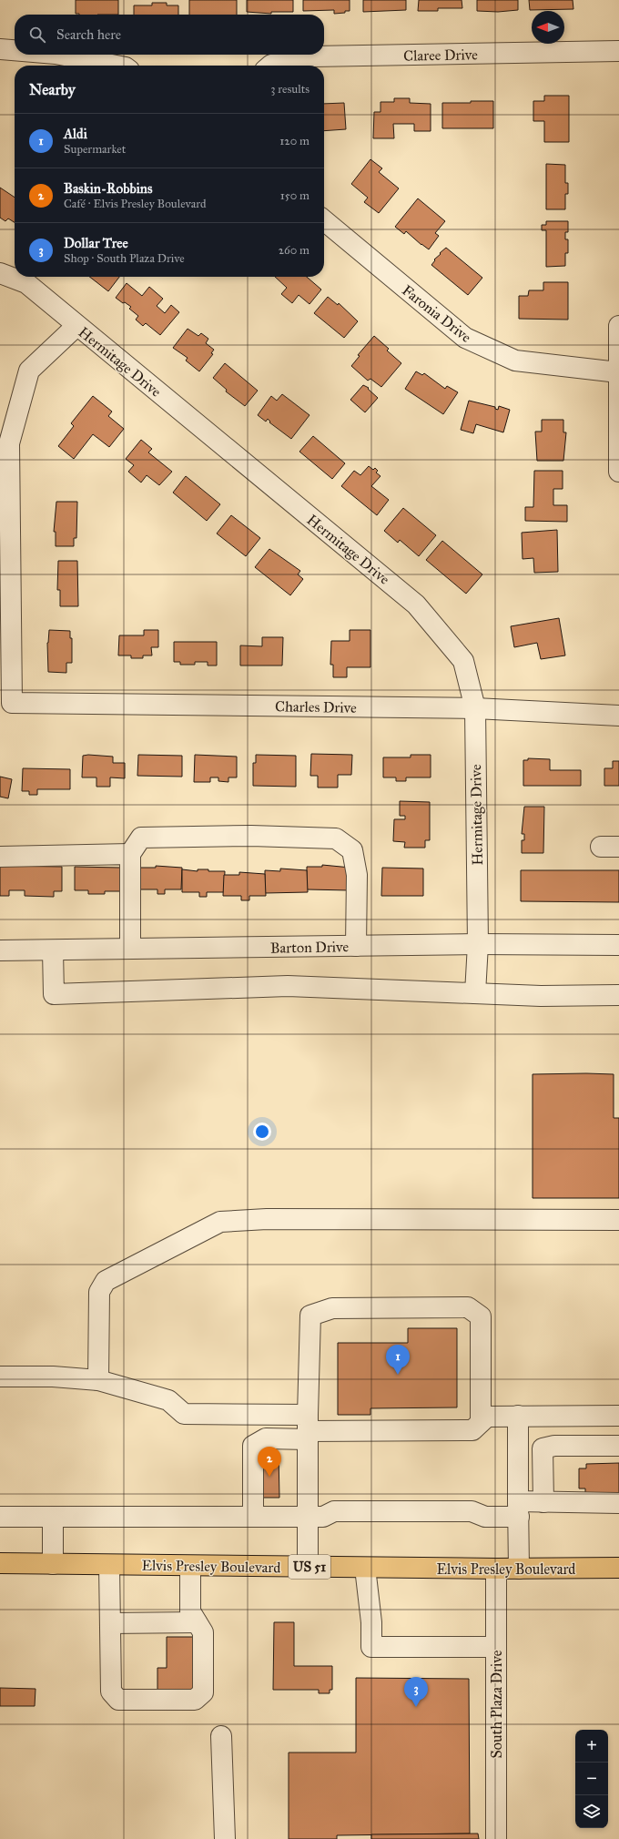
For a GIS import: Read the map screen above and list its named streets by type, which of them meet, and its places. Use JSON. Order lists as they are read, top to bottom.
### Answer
{
  "streets": {
    "main road": ["Elvis Presley Boulevard", "US 51"],
    "street": [
      "Claree Drive",
      "Faronia Drive",
      "Hermitage Drive",
      "Charles Drive",
      "Barton Drive",
      "South Plaza Drive"
    ]
  },
  "crossings": [
    ["Hermitage Drive", "Charles Drive"],
    ["Hermitage Drive", "Barton Drive"],
    ["Elvis Presley Boulevard", "South Plaza Drive"]
  ],
  "north": "left",
  "page": {
    "search": "Search here",
    "heading": ["Nearby", "3 results"],
    "list": [
      {
        "mark": "1",
        "name": "Aldi",
        "note": "Supermarket",
        "value": "120 m"
      },
      {
        "mark": "2",
        "name": "Baskin-Robbins",
        "note": "Café · Elvis Presley Boulevard",
        "value": "150 m"
      },
      {
        "mark": "3",
        "name": "Dollar Tree",
        "note": "Shop · South Plaza Drive",
        "value": "260 m"
      }
    ],
    "pins": ["1", "2", "3"],
    "map_buttons": ["+", "−"]
  }
}
